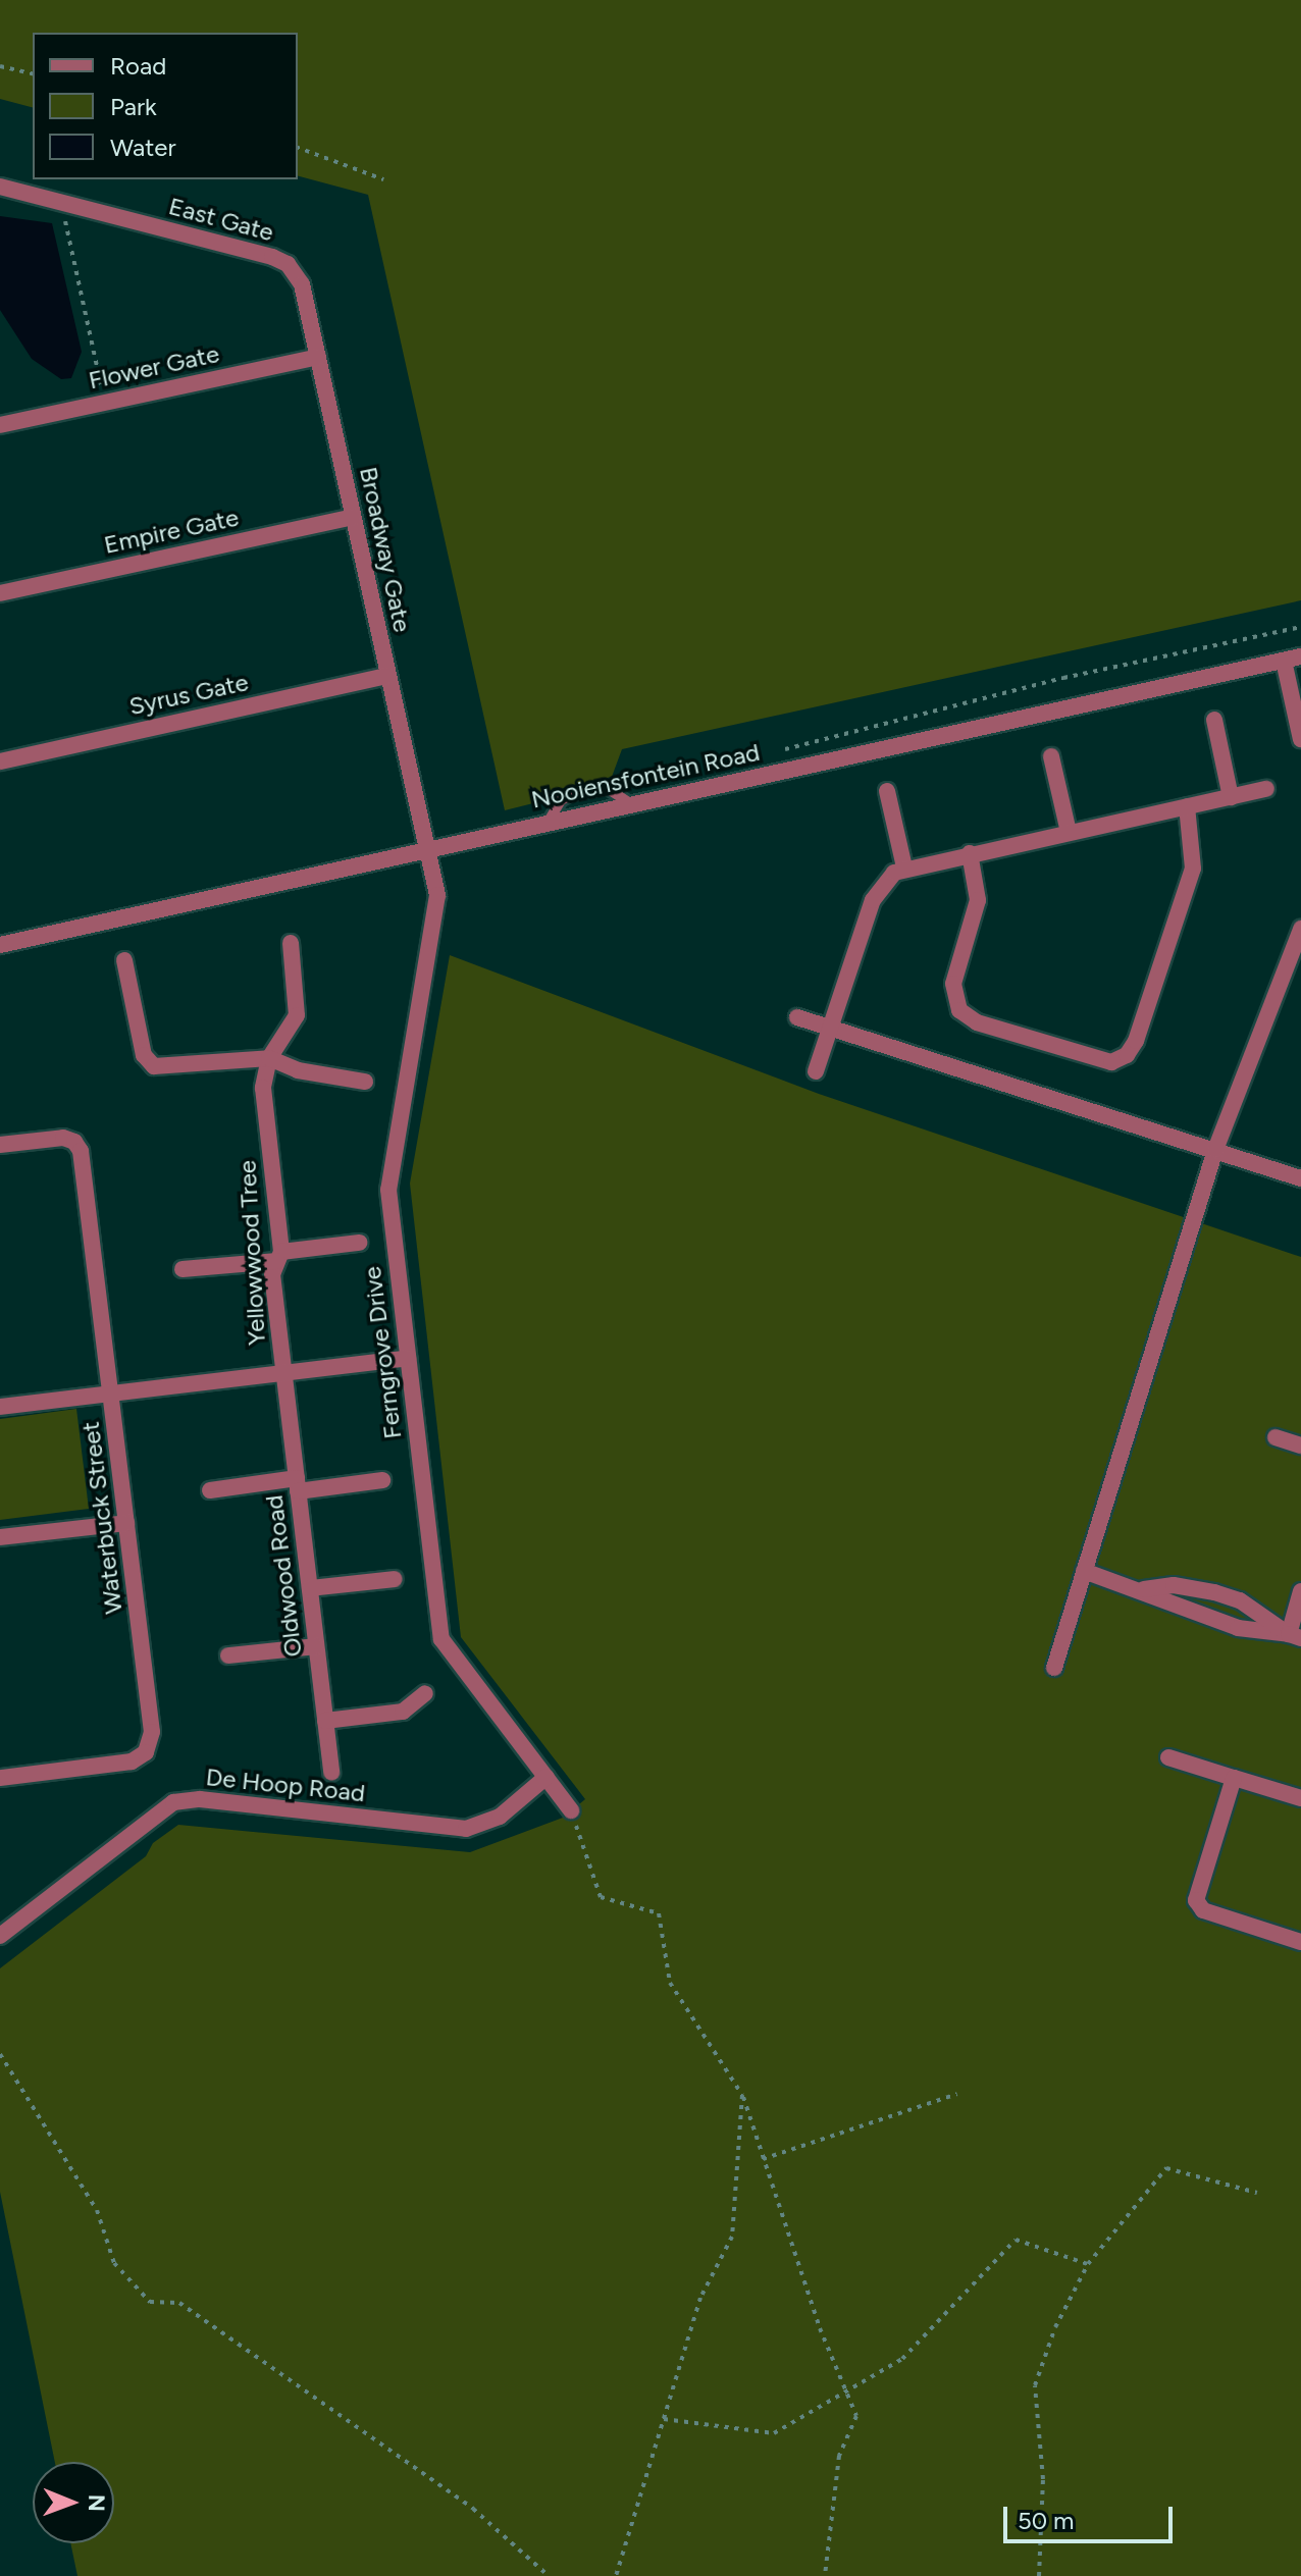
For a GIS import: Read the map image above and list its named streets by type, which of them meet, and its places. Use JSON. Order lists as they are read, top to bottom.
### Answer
{
  "streets": {
    "street": [
      "East Gate",
      "Flower Gate",
      "Empire Gate",
      "Broadway Gate",
      "Syrus Gate",
      "Nooiensfontein Road",
      "Yellowwood Tree",
      "Ferngrove Drive",
      "Waterbuck Street",
      "Oldwood Road",
      "De Hoop Road"
    ]
  },
  "crossings": [
    ["East Gate", "Broadway Gate"],
    ["Flower Gate", "Broadway Gate"],
    ["Empire Gate", "Broadway Gate"],
    ["Broadway Gate", "Syrus Gate"],
    ["Broadway Gate", "Nooiensfontein Road"],
    ["Broadway Gate", "Ferngrove Drive"],
    ["Nooiensfontein Road", "Ferngrove Drive"],
    ["Yellowwood Tree", "Oldwood Road"],
    ["Ferngrove Drive", "De Hoop Road"]
  ],
  "legend": ["Road", "Park", "Water"],
  "scale_bar": "50 m",
  "north": "right"
}
